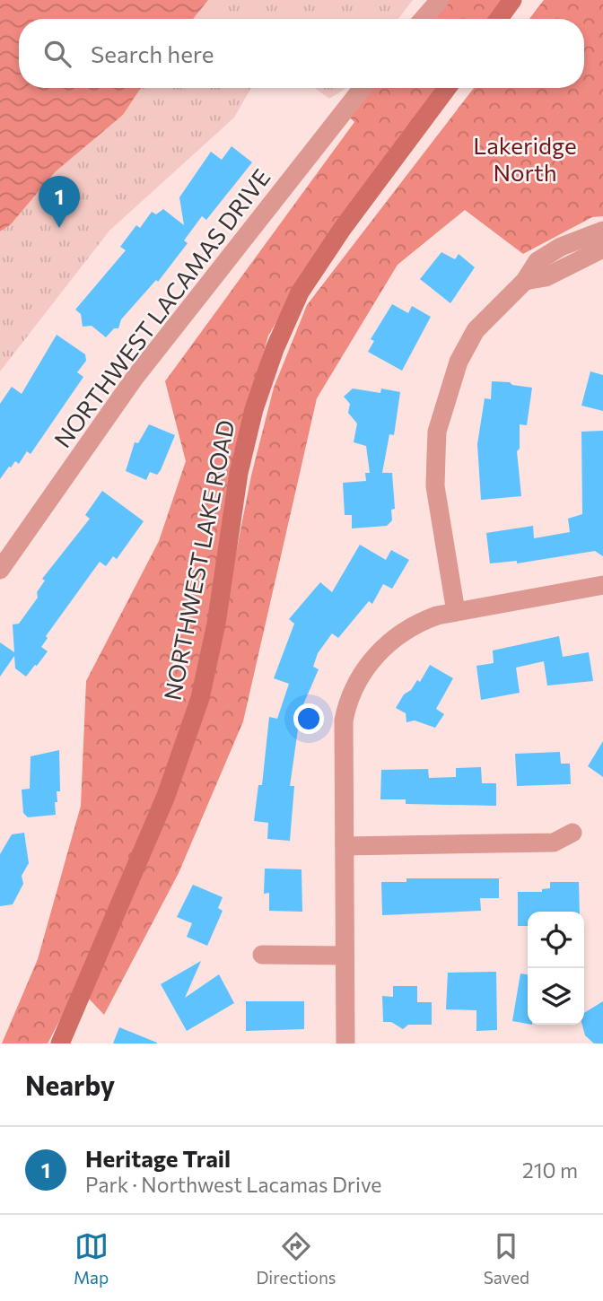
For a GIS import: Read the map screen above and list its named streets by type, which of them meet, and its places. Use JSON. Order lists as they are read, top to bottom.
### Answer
{
  "streets": {
    "main road": ["NORTHWEST LAKE ROAD"],
    "street": ["NORTHWEST LACAMAS DRIVE"]
  },
  "parks": ["Lakeridge North"],
  "page": {
    "search": "Search here",
    "pins": "1",
    "heading": "Nearby",
    "list": [
      {
        "mark": "1",
        "name": "Heritage Trail",
        "note": "Park · Northwest Lacamas Drive",
        "value": "210 m"
      }
    ],
    "nav": ["Map", "Directions", "Saved"]
  }
}
